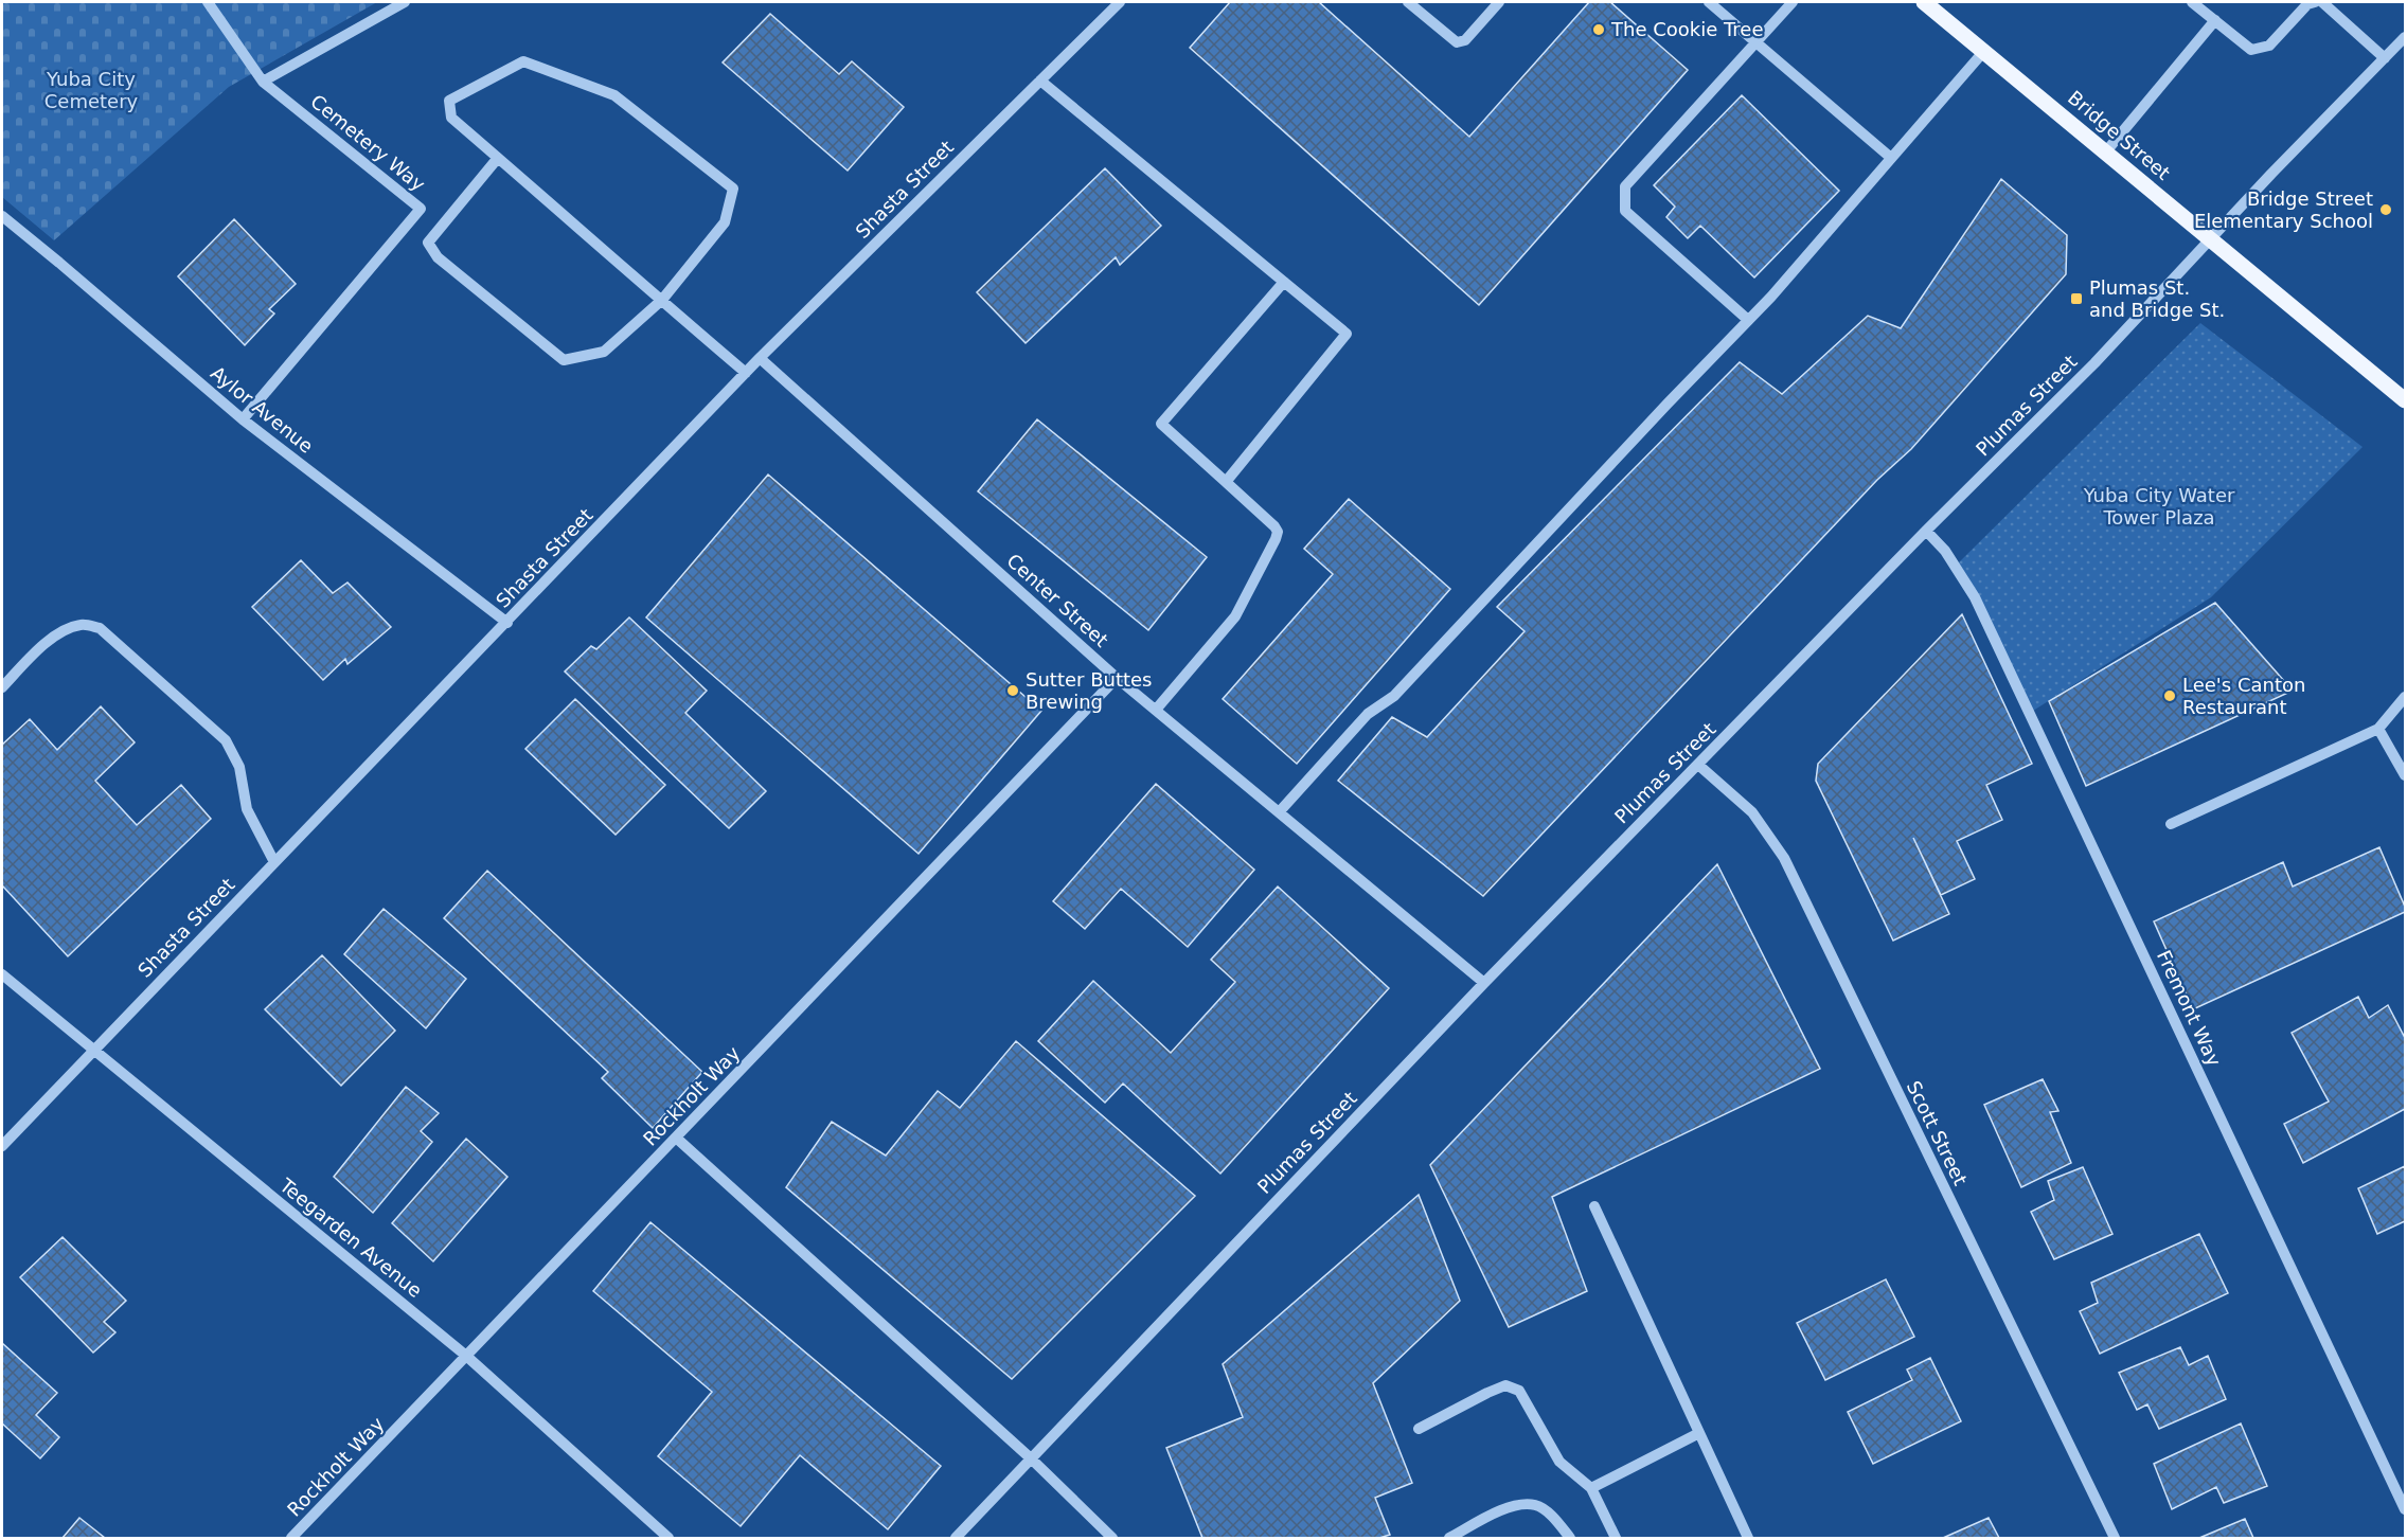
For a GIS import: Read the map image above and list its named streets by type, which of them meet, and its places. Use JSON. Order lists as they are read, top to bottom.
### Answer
{
  "streets": {
    "main road": ["Bridge Street"],
    "street": [
      "Cemetery Way",
      "Shasta Street",
      "Plumas Street",
      "Aylor Avenue",
      "Center Street",
      "Fremont Way",
      "Rockholt Way",
      "Scott Street",
      "Teegarden Avenue"
    ]
  },
  "crossings": [
    ["Bridge Street", "Plumas Street"],
    ["Cemetery Way", "Aylor Avenue"],
    ["Shasta Street", "Aylor Avenue"],
    ["Shasta Street", "Center Street"],
    ["Shasta Street", "Teegarden Avenue"],
    ["Plumas Street", "Center Street"],
    ["Plumas Street", "Fremont Way"],
    ["Plumas Street", "Scott Street"],
    ["Center Street", "Rockholt Way"],
    ["Rockholt Way", "Teegarden Avenue"]
  ],
  "parks": ["Yuba City Cemetery", "Yuba City Water Tower Plaza"],
  "places": {
    "other": [
      "The Cookie Tree",
      "Bridge Street Elementary School",
      "Sutter Buttes Brewing",
      "Lee's Canton Restaurant"
    ],
    "transit": ["Plumas St. and Bridge St."]
  }
}
